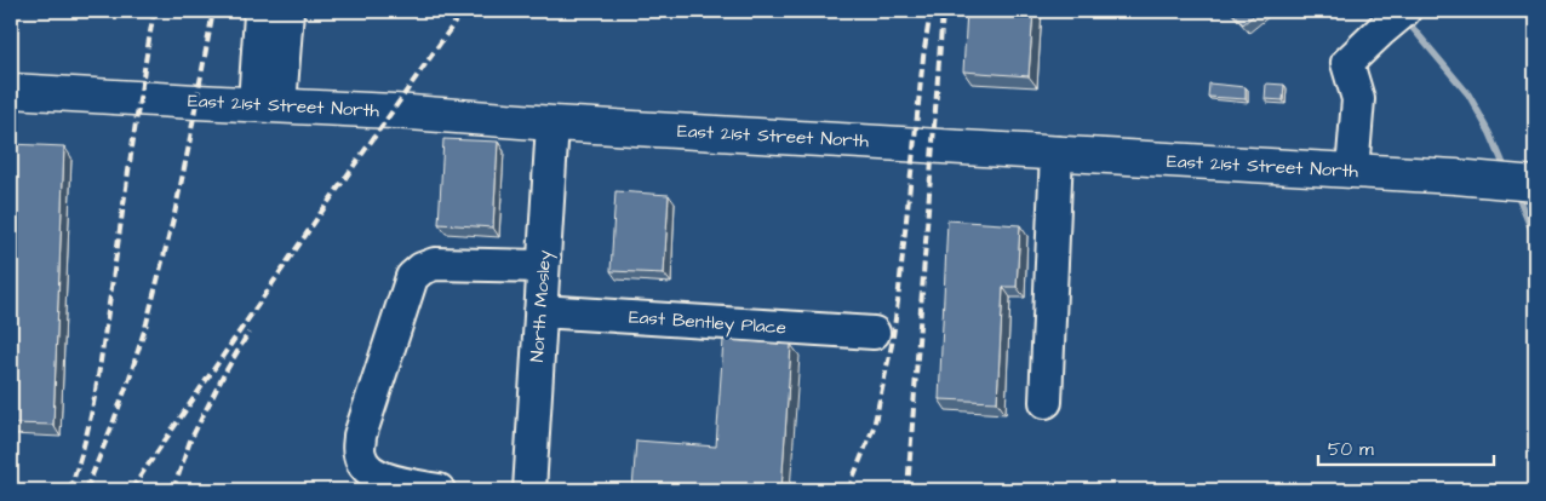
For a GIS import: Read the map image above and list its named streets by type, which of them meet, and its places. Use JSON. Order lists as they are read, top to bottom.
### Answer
{
  "streets": {
    "main road": ["East 21st Street North"],
    "street": ["North Mosley", "East Bentley Place"]
  },
  "crossings": [
    ["East 21st Street North", "North Mosley"],
    ["North Mosley", "East Bentley Place"]
  ],
  "scale_bar": "50 m"
}
